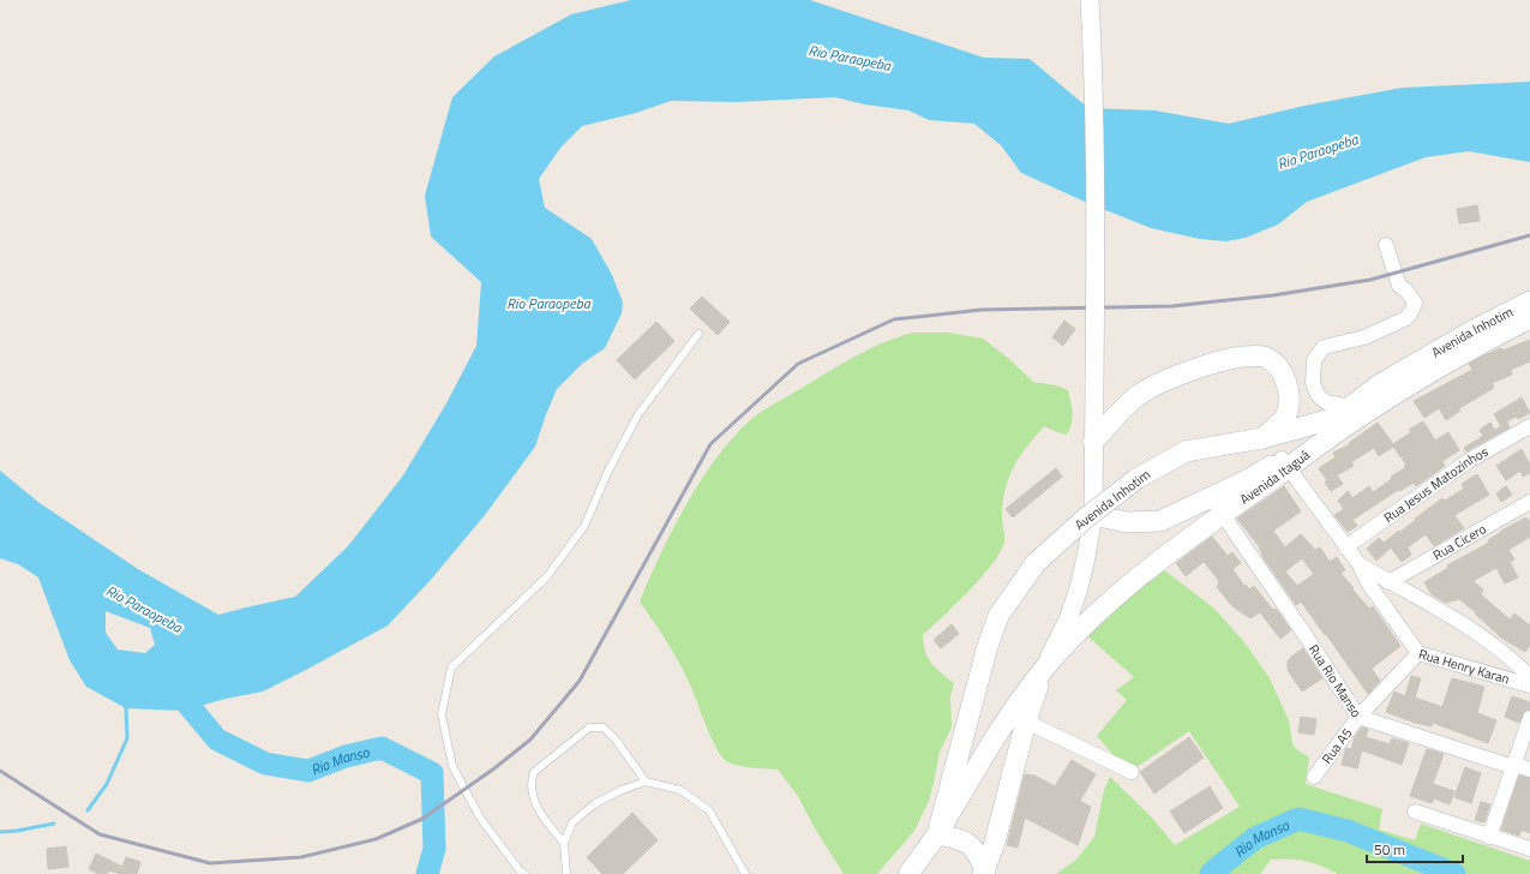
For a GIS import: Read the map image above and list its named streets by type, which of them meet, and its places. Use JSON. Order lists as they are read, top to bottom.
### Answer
{
  "streets": {
    "main road": ["Avenida Inhotim", "Avenida Itaguá"],
    "street": [
      "Rua Jesus Matozinhos",
      "Rua Cicero",
      "Rua Henry Karan",
      "Rua Rio Manso",
      "Rua A5"
    ]
  },
  "crossings": [
    ["Avenida Inhotim", "Avenida Itaguá"],
    ["Avenida Itaguá", "Rua Henry Karan"],
    ["Avenida Itaguá", "Rua Rio Manso"],
    ["Rua Jesus Matozinhos", "Rua Henry Karan"],
    ["Rua Cicero", "Rua Henry Karan"],
    ["Rua Henry Karan", "Rua A5"],
    ["Rua Rio Manso", "Rua A5"]
  ],
  "water": ["Rio Paraopeba", "Rio Manso"],
  "scale_bar": "50 m"
}
